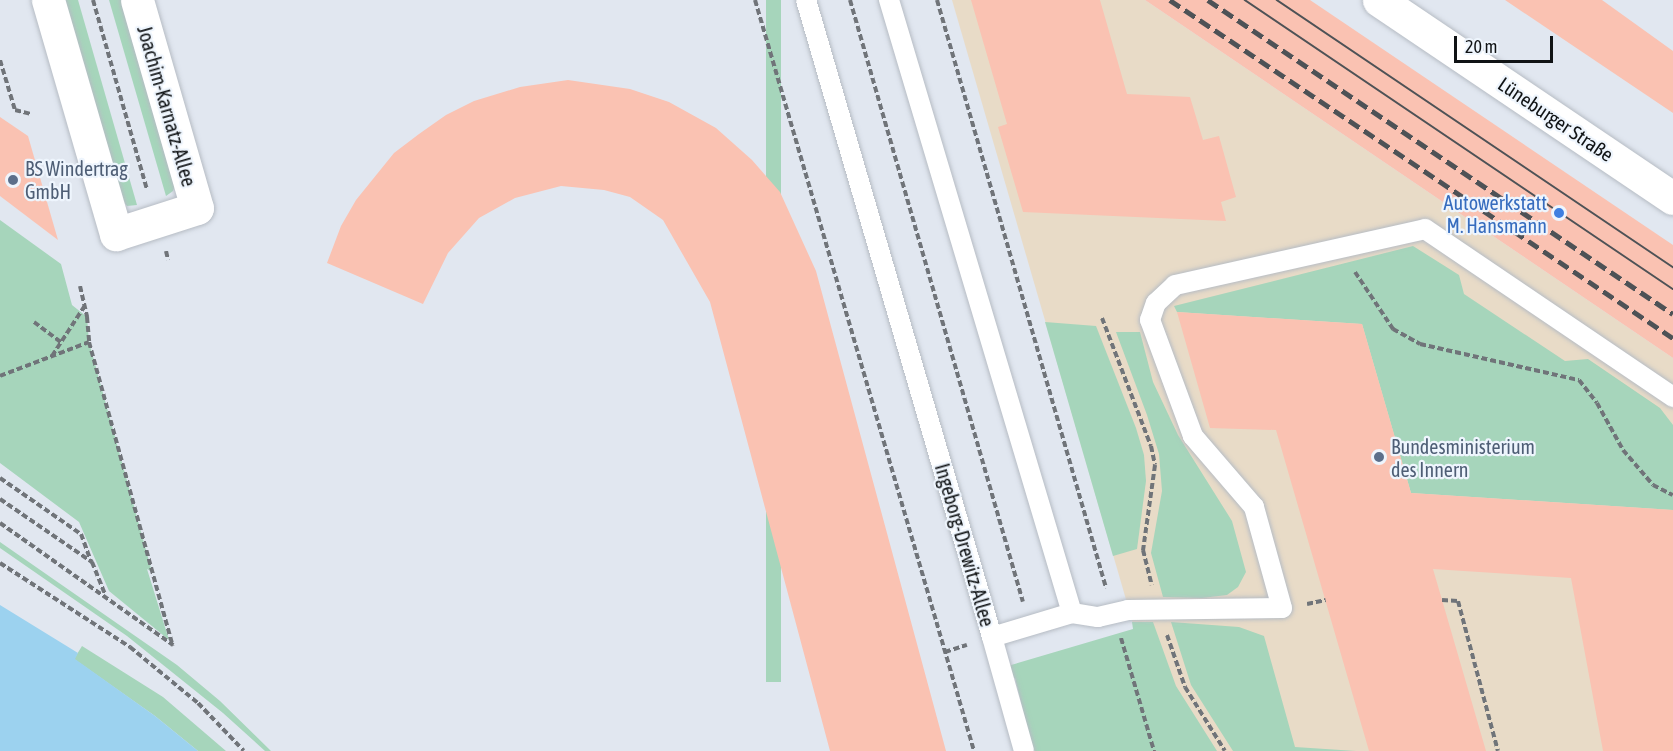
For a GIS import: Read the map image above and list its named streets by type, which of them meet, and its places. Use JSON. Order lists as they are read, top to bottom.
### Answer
{
  "streets": {
    "street": ["Joachim-Karnatz-Allee", "Lüneburger Straße"],
    "lane": ["Ingeborg-Drewitz-Allee"]
  },
  "places": ["BS Windertrag GmbH", "Autowerkstatt M. Hansmann", "Bundesministerium des Innern"],
  "scale_bar": "20 m"
}
